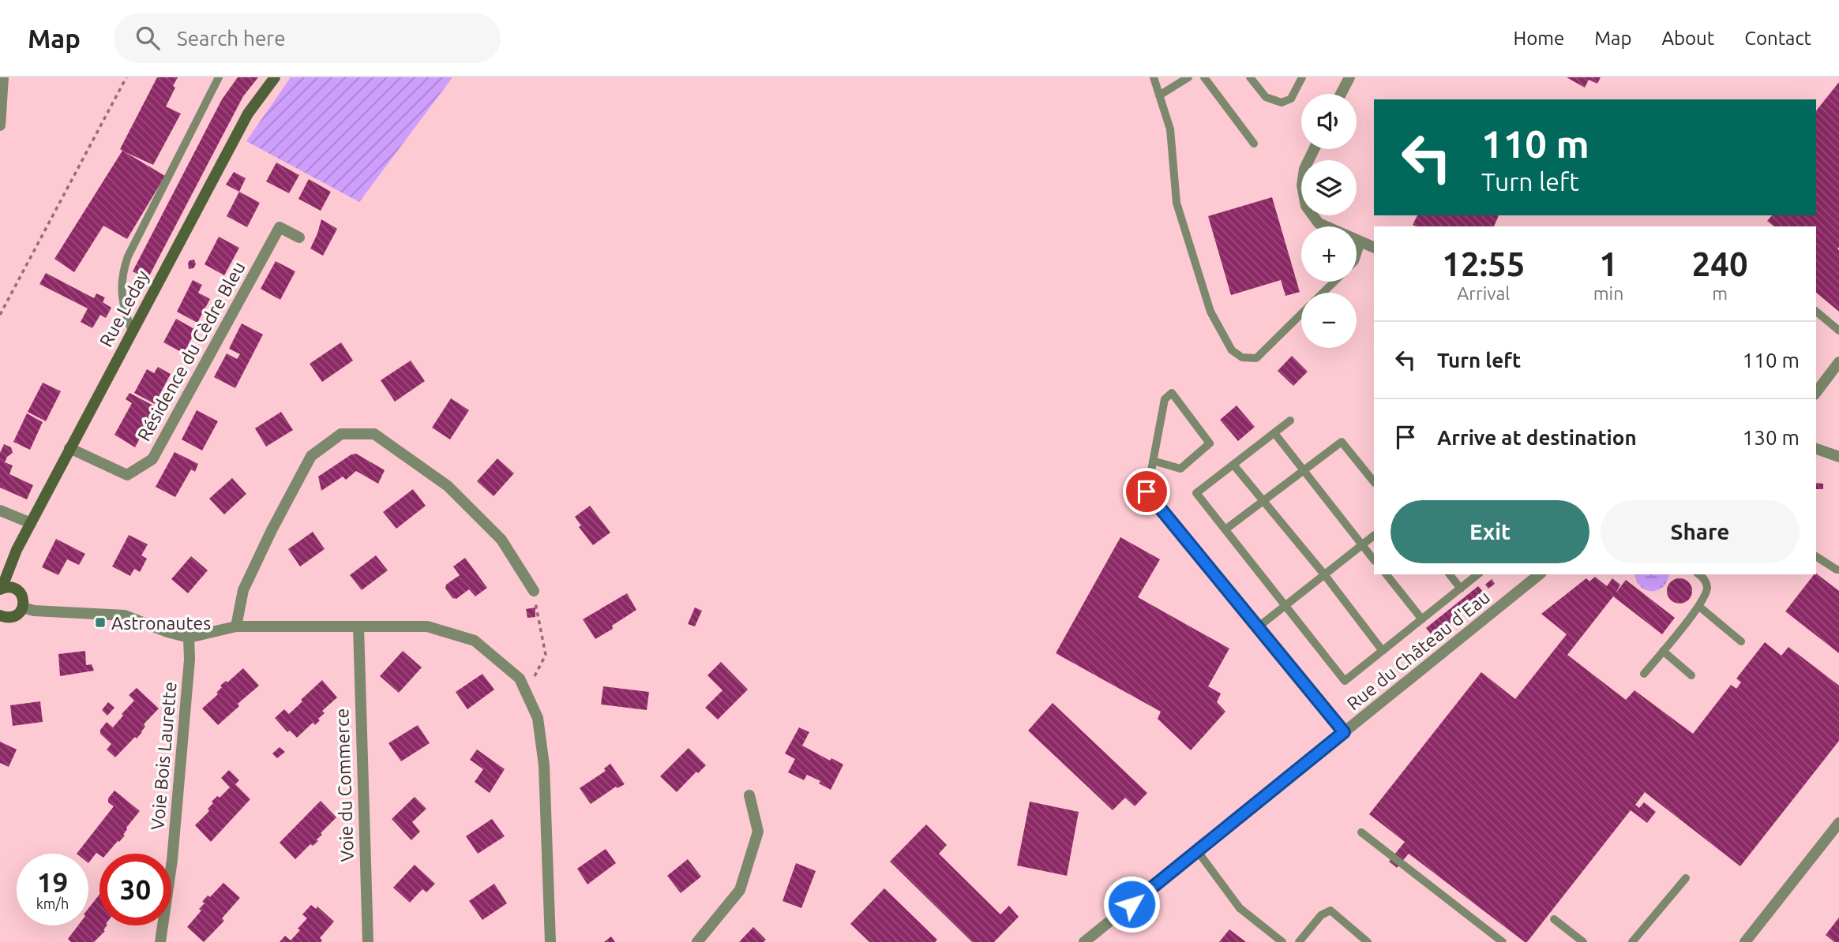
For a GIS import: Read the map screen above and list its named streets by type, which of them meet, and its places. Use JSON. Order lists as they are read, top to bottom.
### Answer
{
  "streets": {
    "main road": ["Rue Leday"],
    "street": [
      "Résidence du Cèdre Bleu",
      "Rue du Château d'Eau",
      "Voie Bois Laurette",
      "Voie du Commerce"
    ]
  },
  "crossings": [
    ["Rue Leday", "Résidence du Cèdre Bleu"]
  ],
  "places": {
    "transit": ["Astronautes"]
  },
  "page": {
    "header": "Map",
    "search": "Search here",
    "nav": [
      "Home",
      "Map",
      "About",
      "Contact"
    ],
    "map_buttons": ["+", "−"],
    "turn": ["110 m", "Turn left"],
    "eta": [
      "12:55",
      "Arrival",
      "1",
      "min",
      "240",
      "m"
    ],
    "list": [
      {
        "name": "Turn left",
        "value": "110 m"
      },
      {
        "name": "Arrive at destination",
        "value": "130 m"
      }
    ],
    "buttons": ["Exit", "Share"],
    "speed": "19 km/h",
    "limit": "30"
  }
}
